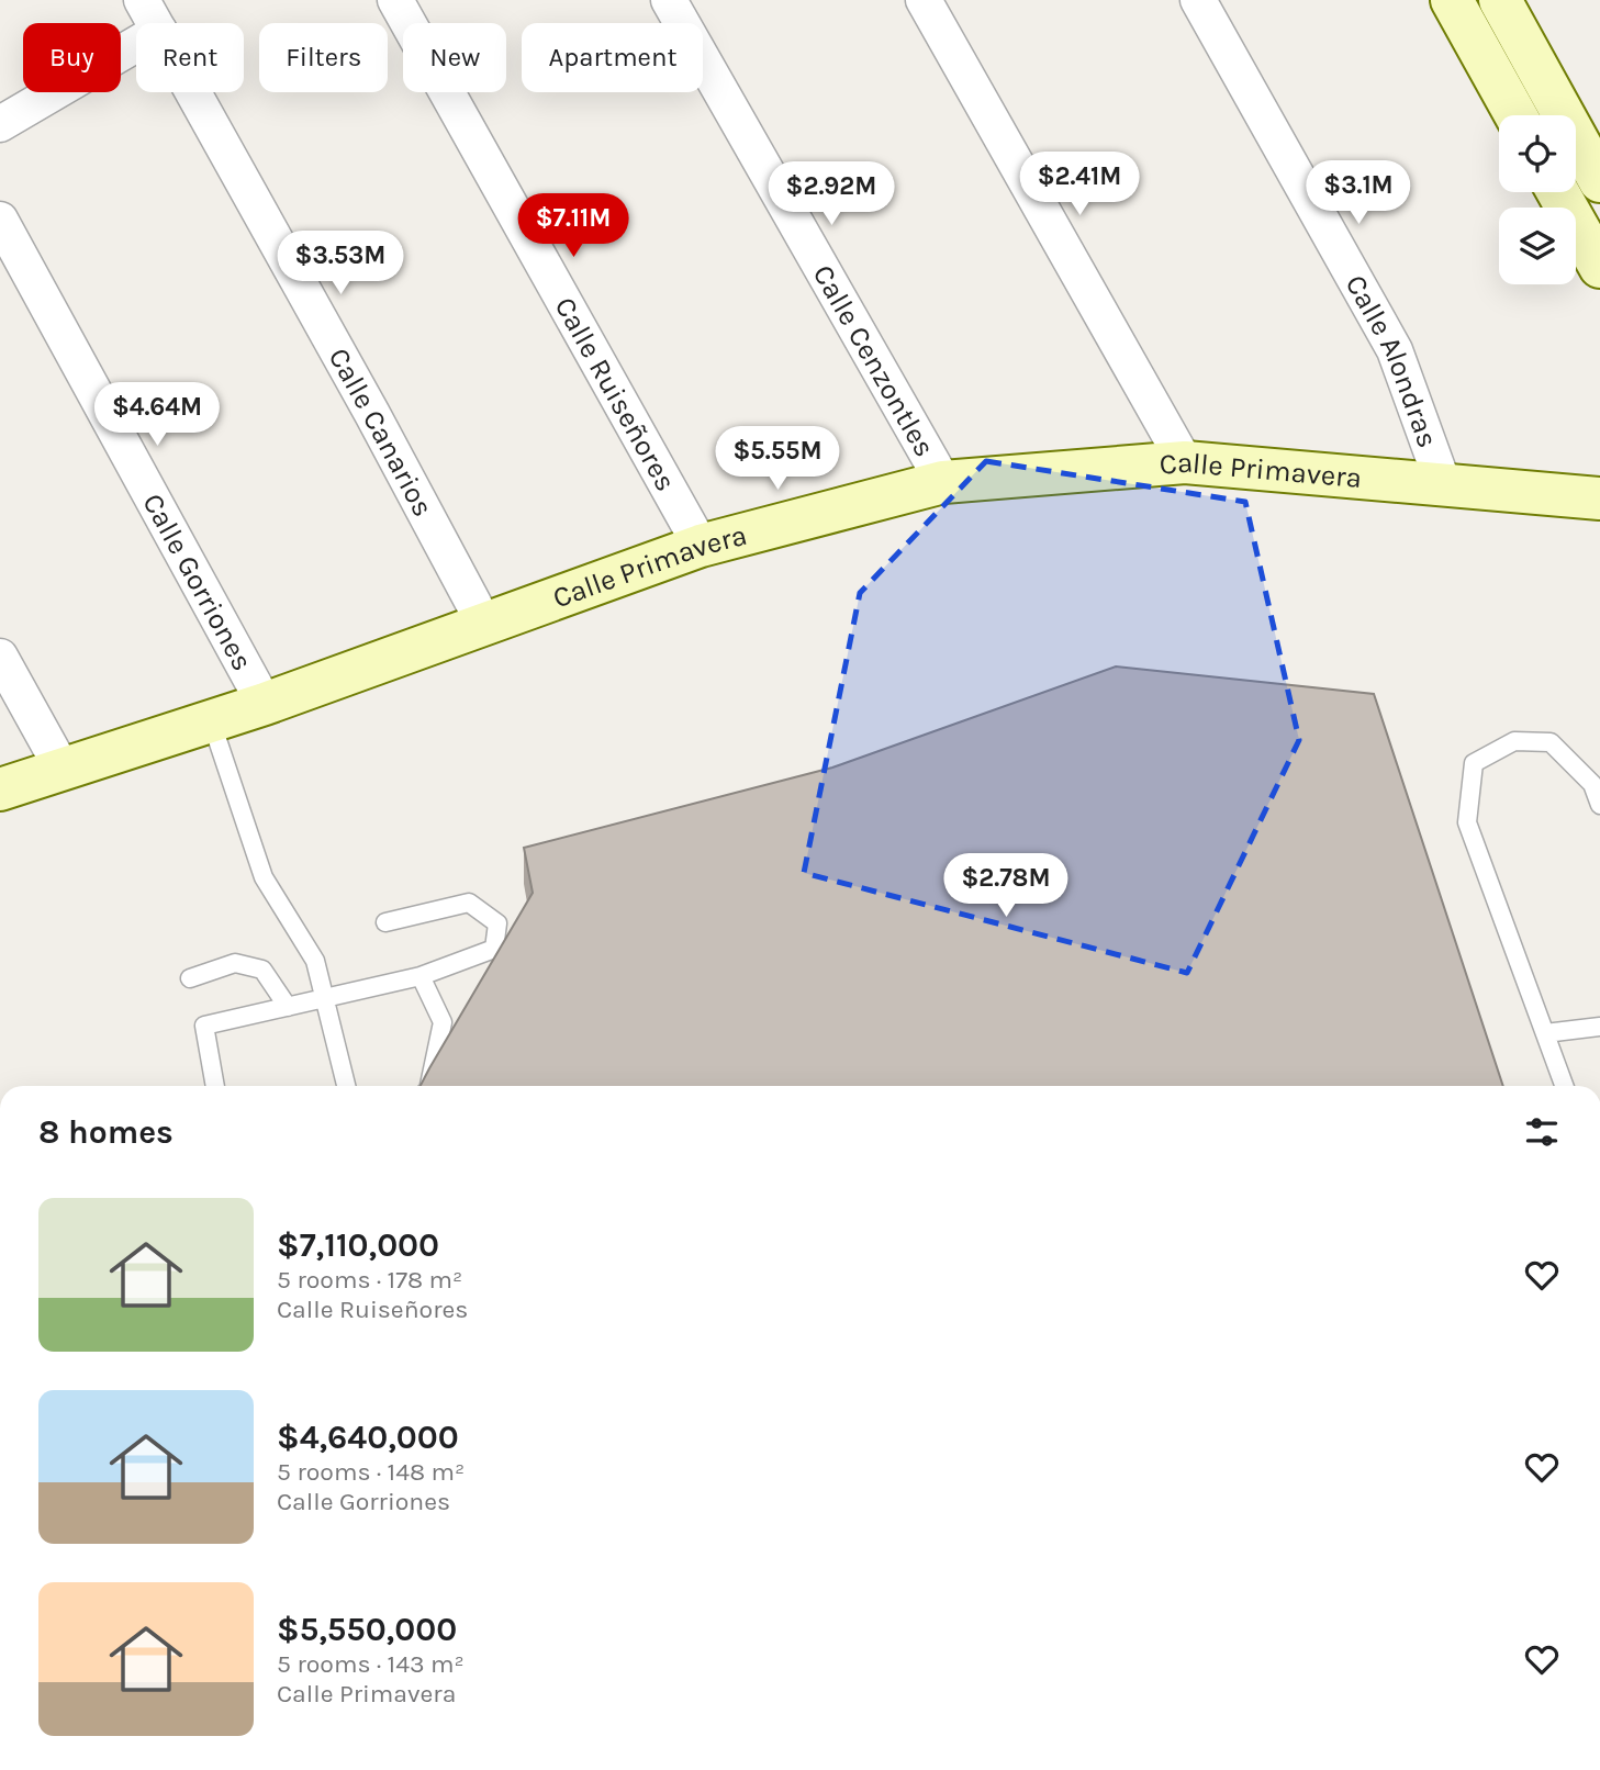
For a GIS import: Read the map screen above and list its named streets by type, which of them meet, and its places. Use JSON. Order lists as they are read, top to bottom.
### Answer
{
  "streets": {
    "street": [
      "Calle Cenzontles",
      "Calle Alondras",
      "Calle Ruiseñores",
      "Calle Canarios",
      "Calle Primavera",
      "Calle Gorriones"
    ]
  },
  "crossings": [
    ["Calle Cenzontles", "Calle Primavera"],
    ["Calle Alondras", "Calle Primavera"],
    ["Calle Ruiseñores", "Calle Primavera"],
    ["Calle Canarios", "Calle Primavera"],
    ["Calle Primavera", "Calle Gorriones"]
  ],
  "page": {
    "chip": [
      "Buy",
      "Rent",
      "Filters",
      "New",
      "Apartment"
    ],
    "price": [
      "$2.41M",
      "$3.1M",
      "$2.92M",
      "$7.11M",
      "$3.53M",
      "$4.64M",
      "$5.55M",
      "$2.78M"
    ],
    "heading": "8 homes",
    "list": [
      {
        "name": "$7,110,000",
        "note": "5 rooms · 178 m² · Calle Ruiseñores"
      },
      {
        "name": "$4,640,000",
        "note": "5 rooms · 148 m² · Calle Gorriones"
      },
      {
        "name": "$5,550,000",
        "note": "5 rooms · 143 m² · Calle Primavera"
      }
    ]
  }
}
